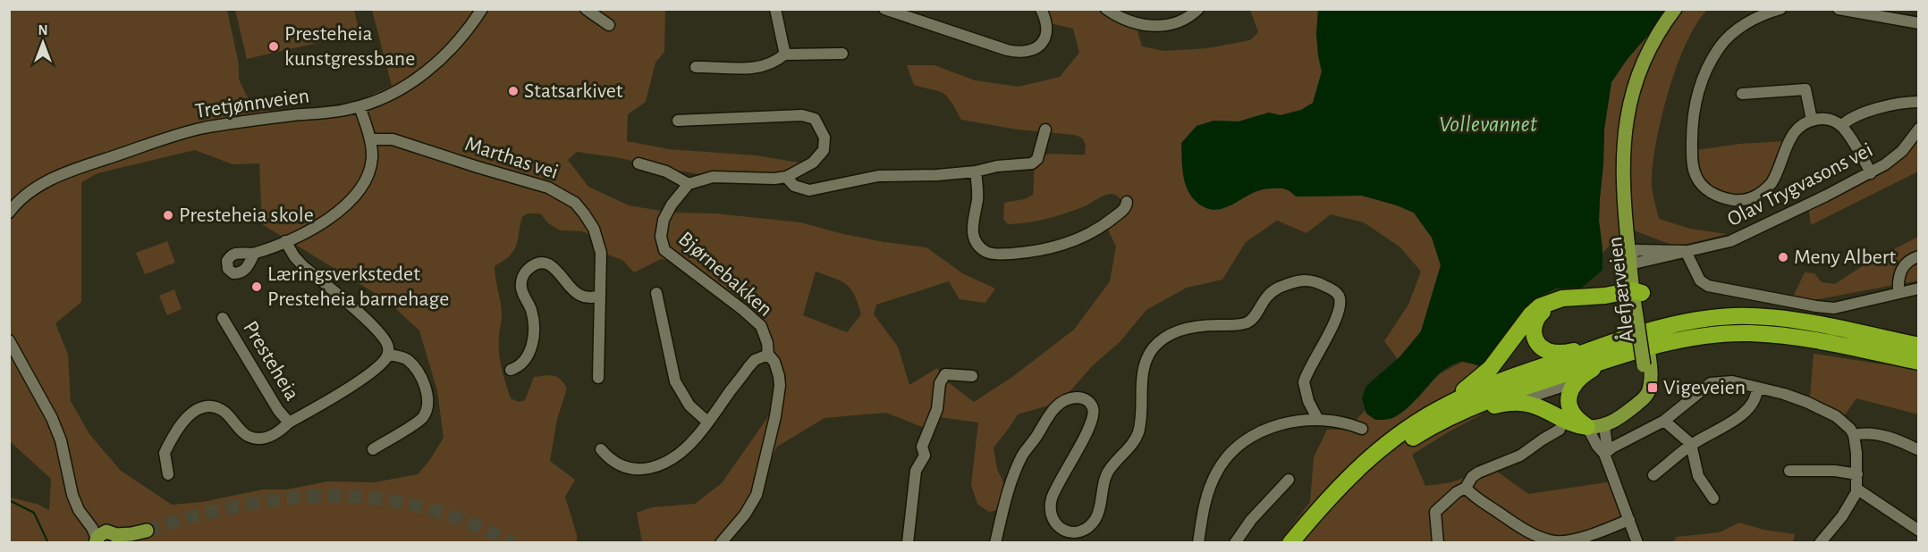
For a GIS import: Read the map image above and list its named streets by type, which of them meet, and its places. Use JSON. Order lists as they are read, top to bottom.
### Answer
{
  "streets": {
    "main road": ["Ålefjærveien"],
    "street": [
      "Tretjønnveien",
      "Marthas vei",
      "Olav Trygvasons vei",
      "Bjørnebakken",
      "Presteheia"
    ]
  },
  "crossings": [
    ["Olav Trygvasons vei", "Ålefjærveien"]
  ],
  "water": ["Vollevannet"],
  "places": {
    "other": [
      "Presteheia kunstgressbane",
      "Statsarkivet",
      "Presteheia skole",
      "Meny Albert",
      "Læringsverkstedet Presteheia barnehage"
    ],
    "transit": ["Vigeveien"]
  },
  "north": "top"
}
